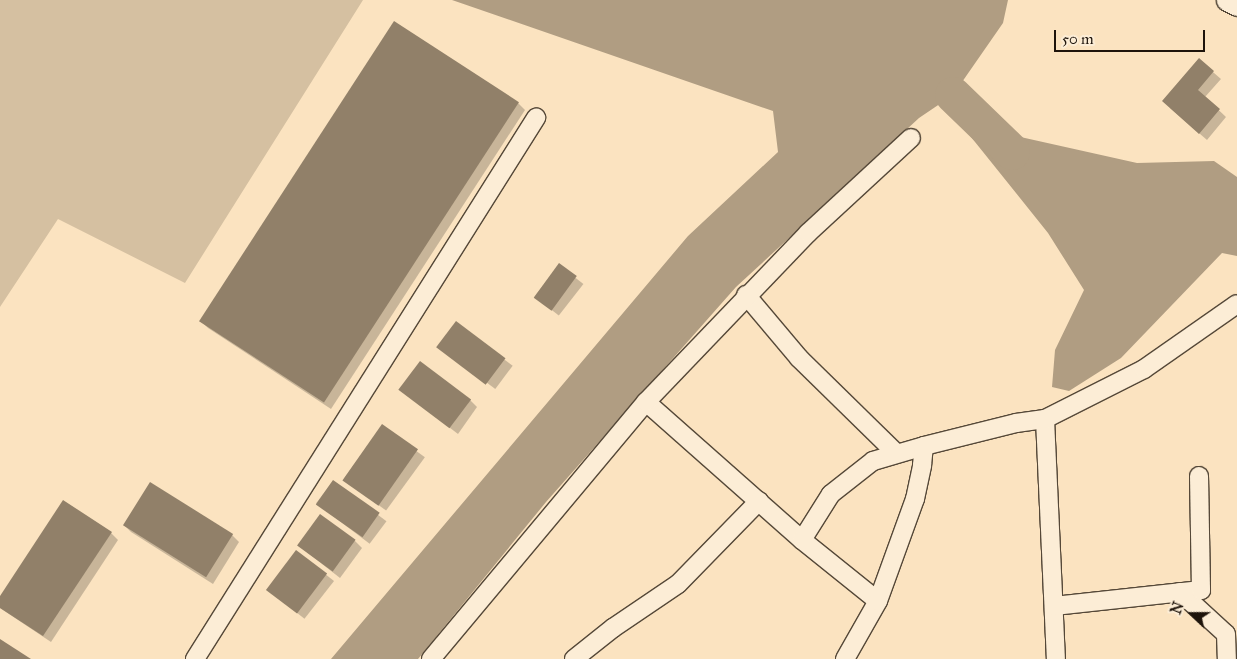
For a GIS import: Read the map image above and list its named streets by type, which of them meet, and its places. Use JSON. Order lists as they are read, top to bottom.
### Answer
{
  "scale_bar": "50 m",
  "north": "left"
}
